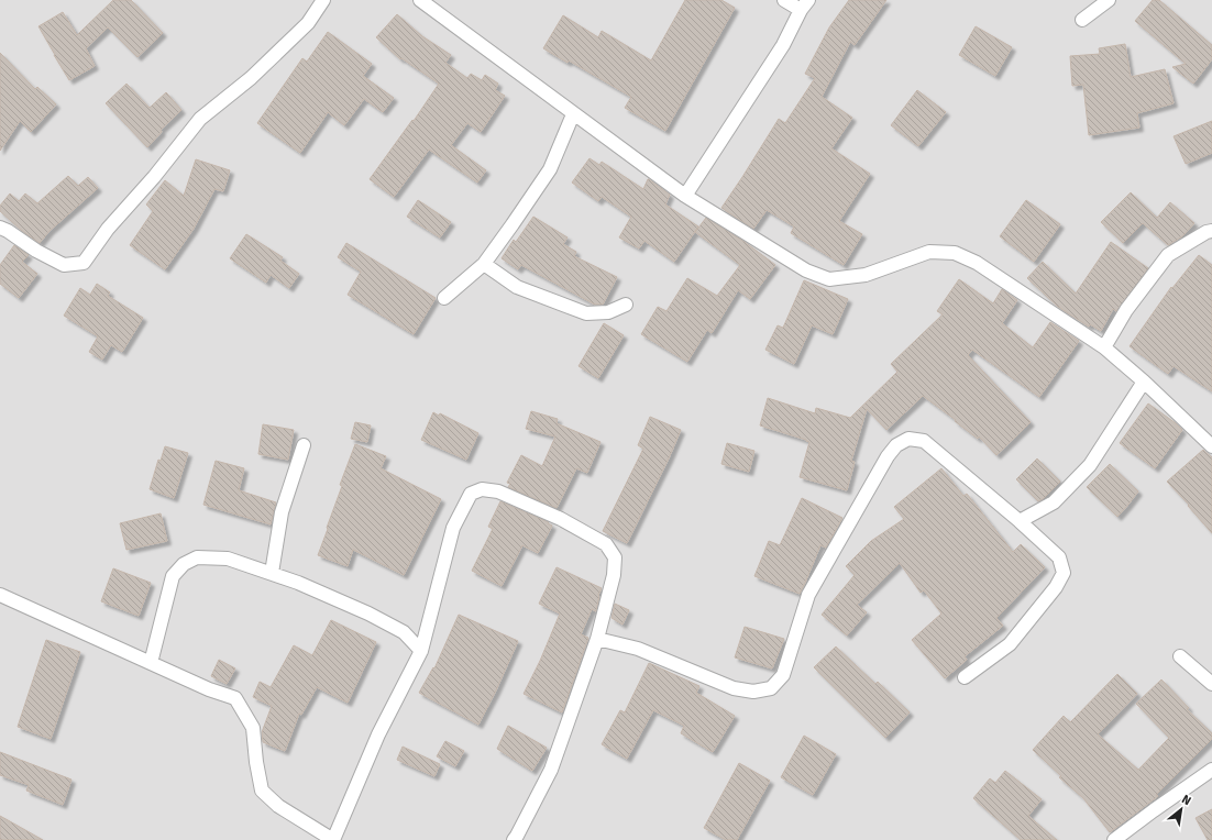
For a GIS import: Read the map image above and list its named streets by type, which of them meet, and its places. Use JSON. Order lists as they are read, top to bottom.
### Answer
{
  "north": "top right"
}
